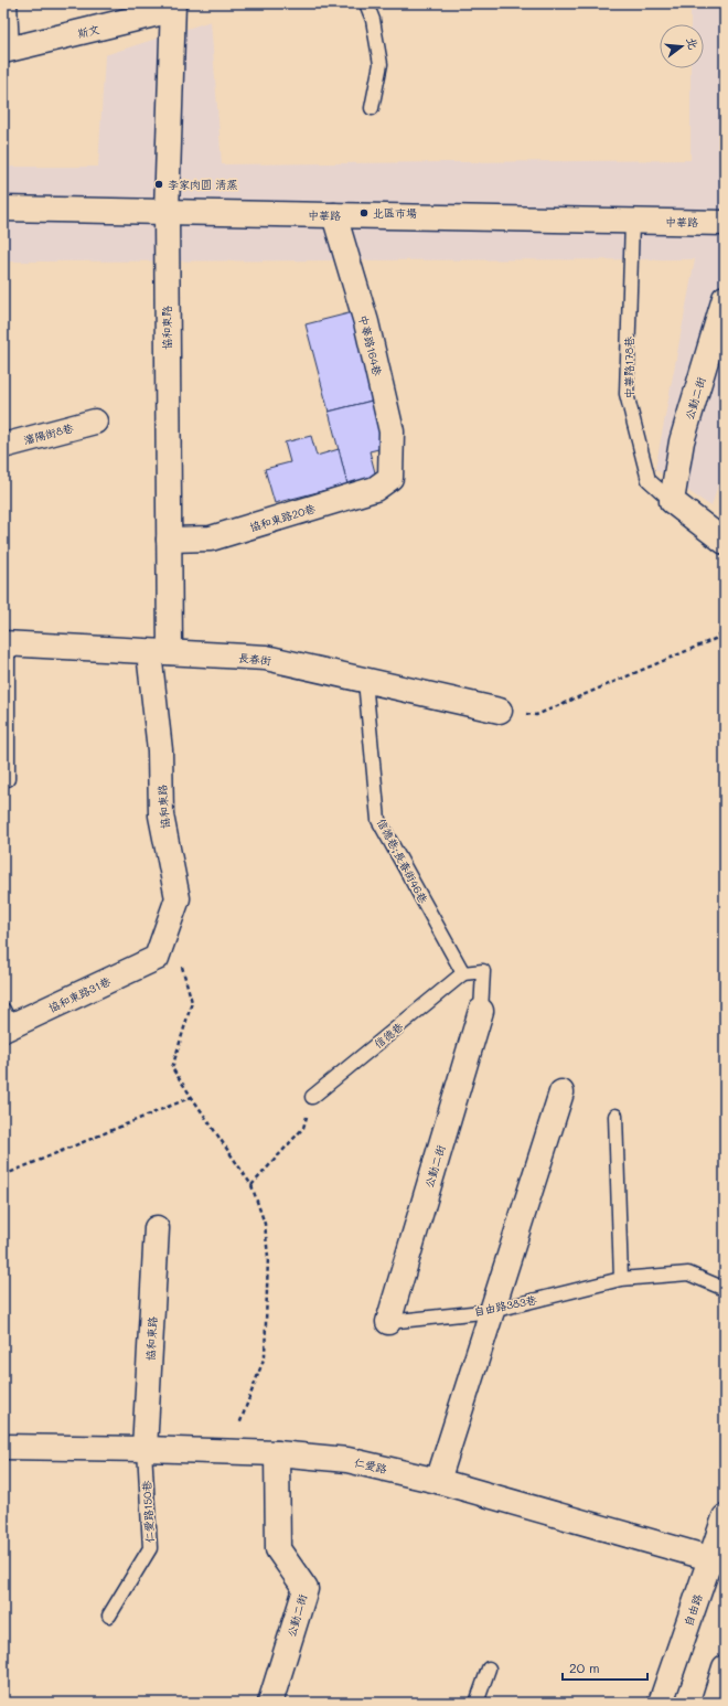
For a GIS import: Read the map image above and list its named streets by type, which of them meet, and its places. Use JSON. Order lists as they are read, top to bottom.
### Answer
{
  "streets": {
    "street": [
      "斯文",
      "中華路",
      "協和東路",
      "中華路164巷",
      "公勤二街",
      "瀋陽街8巷",
      "協和東路20巷",
      "長春街",
      "協和東路31巷",
      "仁愛路",
      "自由路"
    ],
    "lane": [
      "中華路178巷",
      "信德巷;長春街46巷",
      "信德巷",
      "自由路383巷",
      "仁愛路150巷"
    ]
  },
  "crossings": [
    ["斯文", "協和東路"],
    ["中華路", "協和東路"],
    ["中華路", "中華路164巷"],
    ["中華路", "中華路178巷"],
    ["協和東路", "協和東路20巷"],
    ["協和東路", "長春街"],
    ["協和東路", "協和東路31巷"],
    ["協和東路", "仁愛路"],
    ["協和東路", "仁愛路150巷"],
    ["中華路164巷", "協和東路20巷"],
    ["中華路178巷", "公勤二街"],
    ["公勤二街", "自由路383巷"],
    ["公勤二街", "仁愛路"],
    ["長春街", "信德巷;長春街46巷"],
    ["信德巷;長春街46巷", "信德巷"],
    ["仁愛路", "仁愛路150巷"],
    ["仁愛路", "自由路"]
  ],
  "places": ["李家肉圆 清蒸", "北區市場"],
  "scale_bar": "20 m",
  "north": "right"
}
